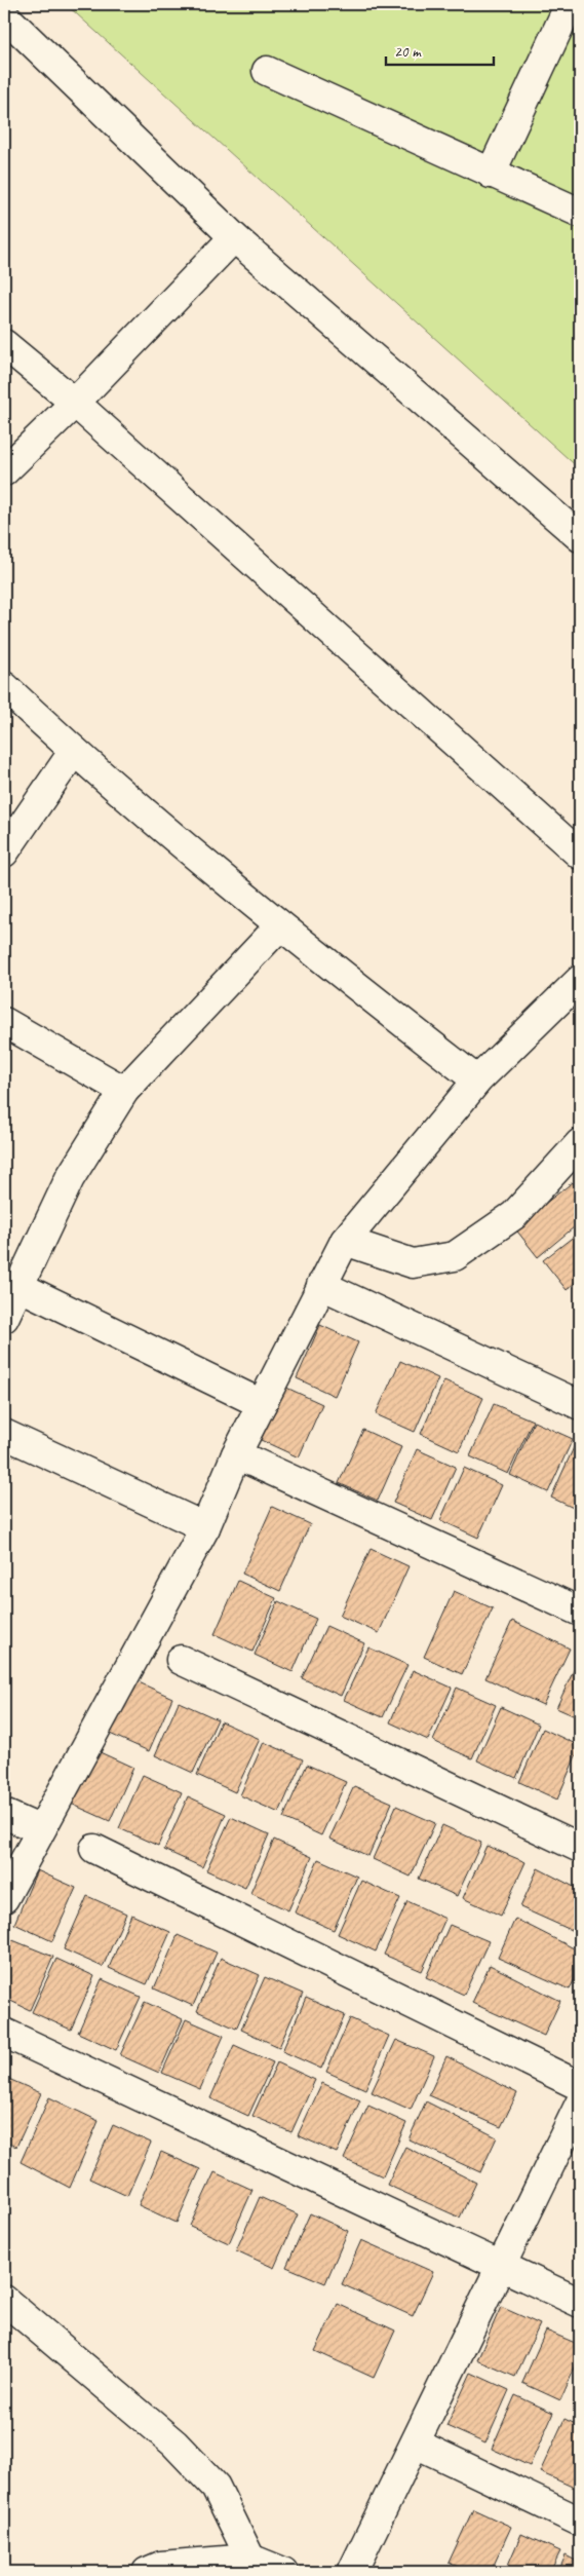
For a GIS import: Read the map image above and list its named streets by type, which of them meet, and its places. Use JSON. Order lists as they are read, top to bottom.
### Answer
{
  "scale_bar": "20 m"
}
